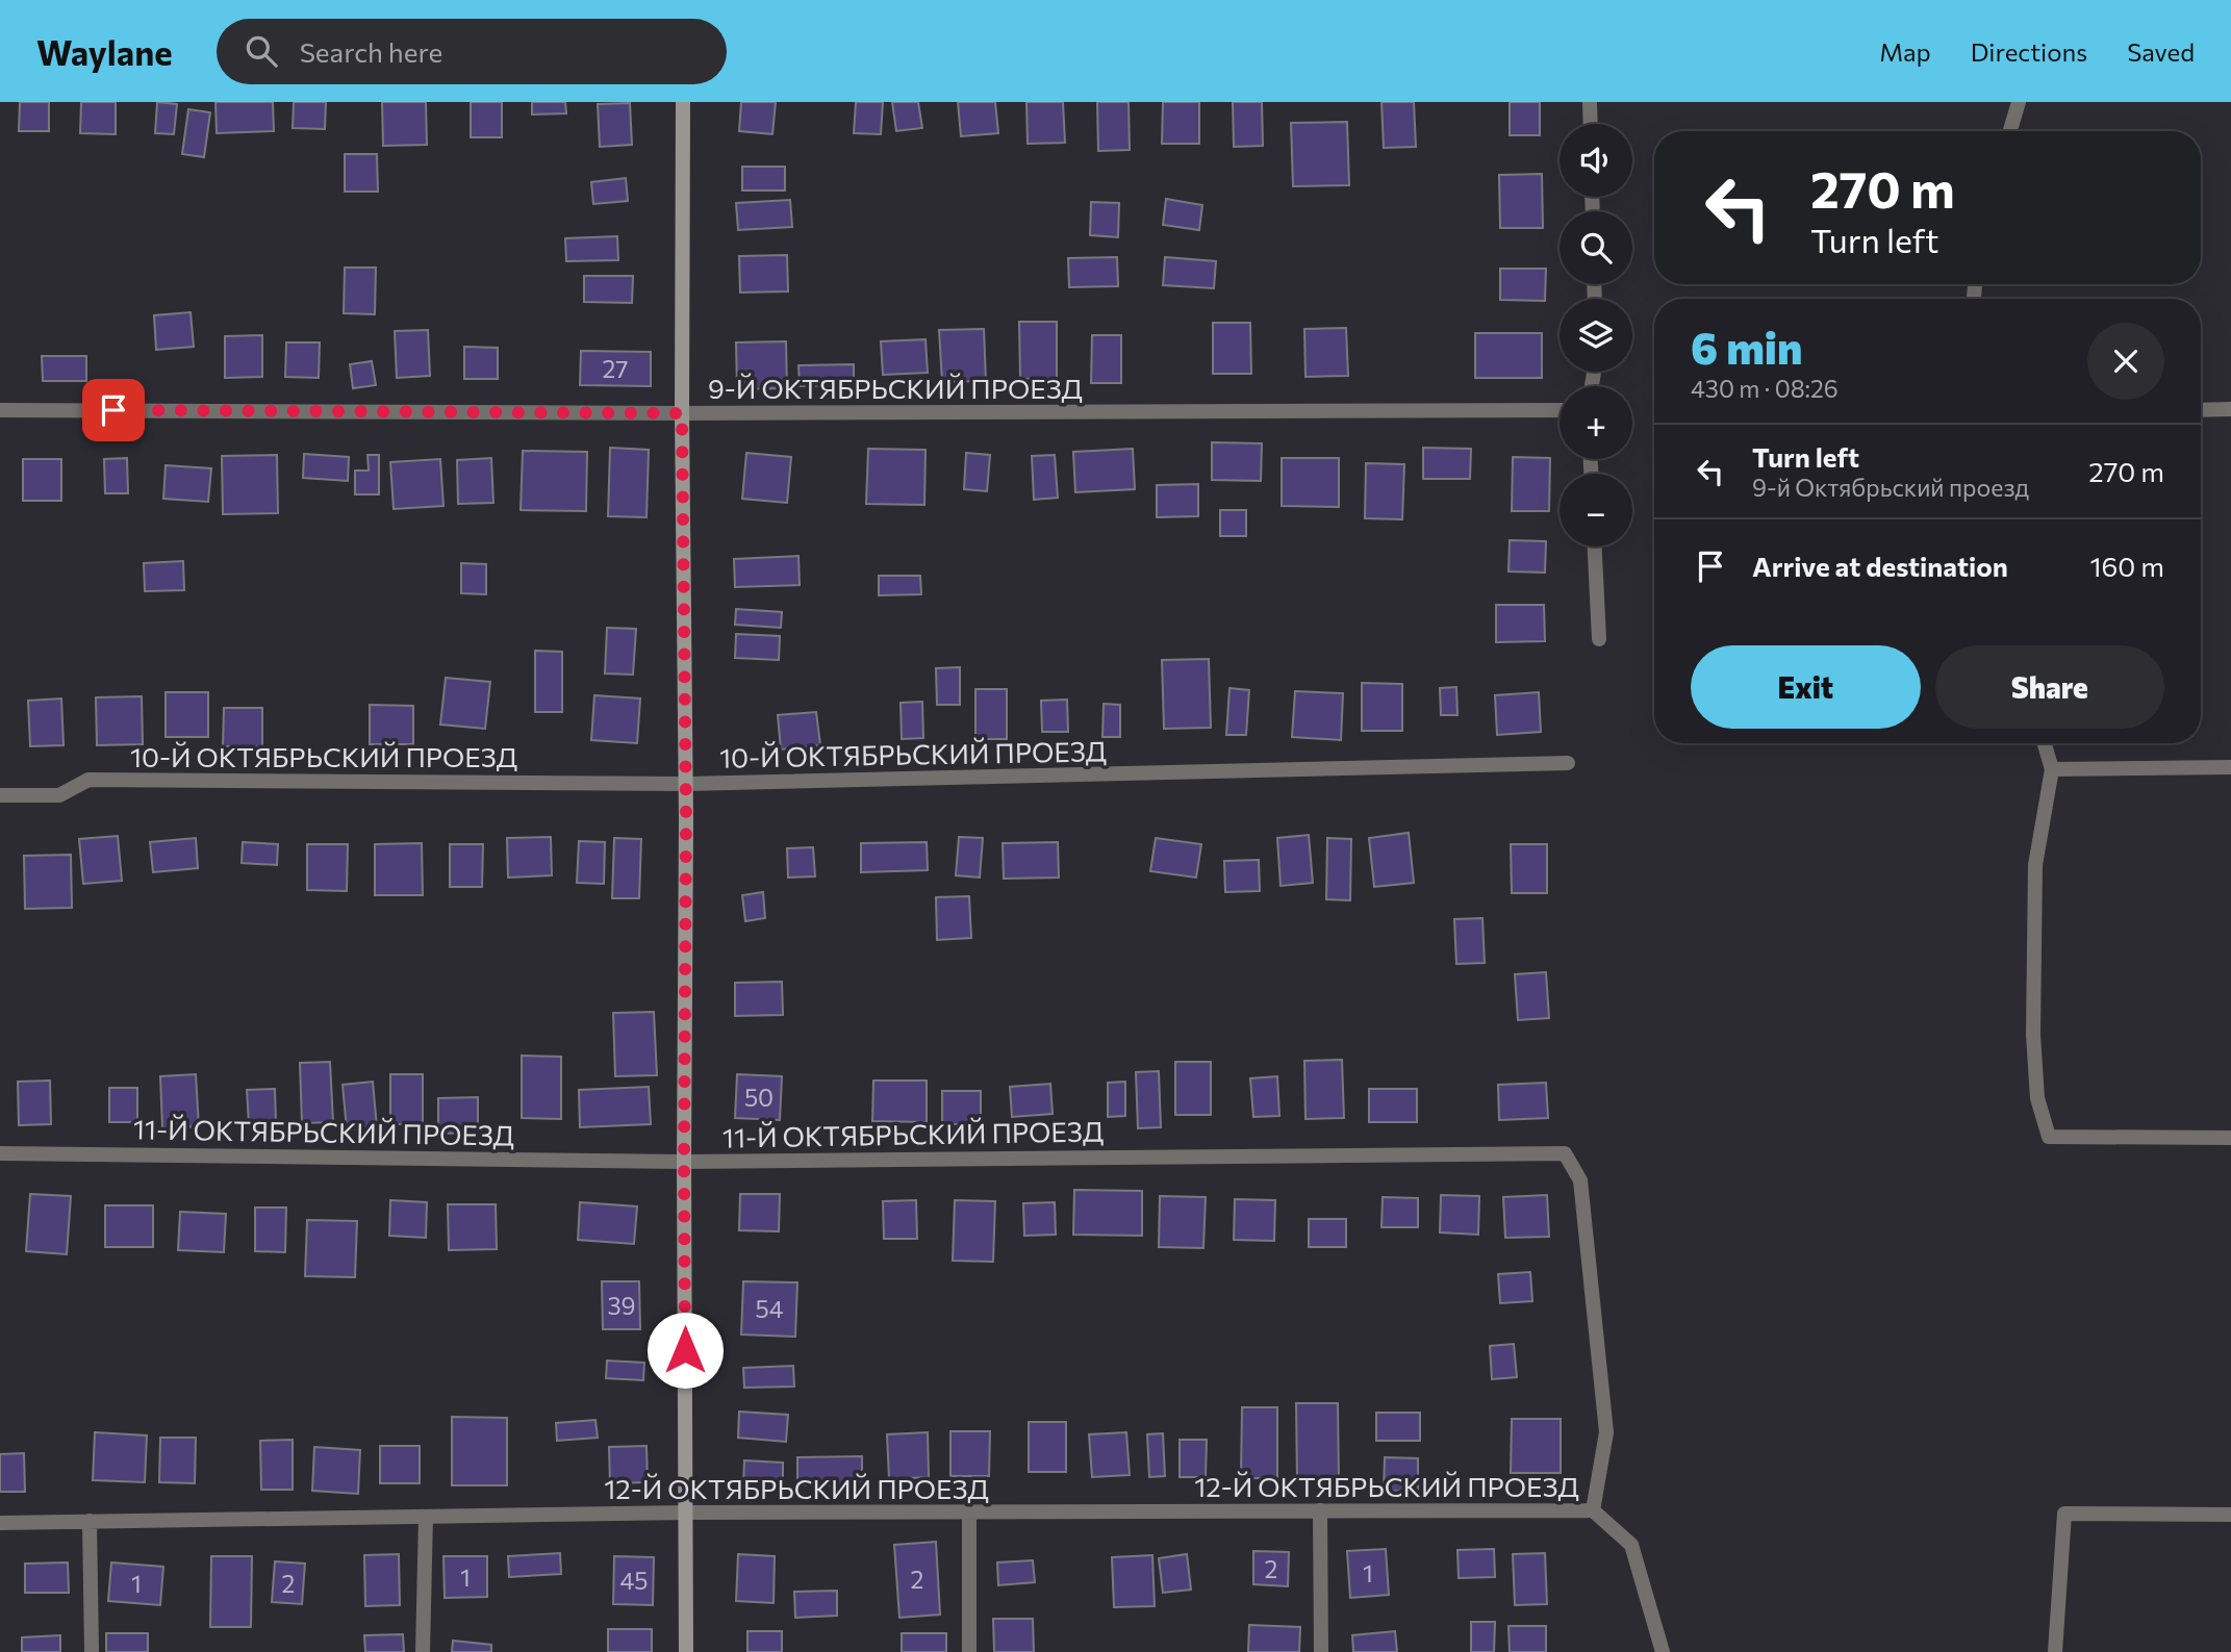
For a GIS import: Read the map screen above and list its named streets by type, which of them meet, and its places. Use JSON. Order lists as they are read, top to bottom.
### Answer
{
  "streets": {
    "street": [
      "9-Й ОКТЯБРЬСКИЙ ПРОЕЗД",
      "10-Й ОКТЯБРЬСКИЙ ПРОЕЗД",
      "11-Й ОКТЯБРЬСКИЙ ПРОЕЗД",
      "12-Й ОКТЯБРЬСКИЙ ПРОЕЗД"
    ]
  },
  "crossings": [
    ["11-Й ОКТЯБРЬСКИЙ ПРОЕЗД", "12-Й ОКТЯБРЬСКИЙ ПРОЕЗД"]
  ],
  "house_numbers": [
    "27",
    "50",
    "39",
    "54",
    "2",
    "1",
    "1",
    "2",
    "45",
    "1",
    "2"
  ],
  "page": {
    "header": "Waylane",
    "search": "Search here",
    "nav": ["Map", "Directions", "Saved"],
    "map_buttons": ["+", "−"],
    "turn": ["270 m", "Turn left"],
    "heading": ["6 min", "430 m · 08:26"],
    "list": [
      {
        "name": "Turn left",
        "note": "9-й Октябрьский проезд",
        "value": "270 m"
      },
      {
        "name": "Arrive at destination",
        "value": "160 m"
      }
    ],
    "buttons": ["Exit", "Share"]
  }
}
